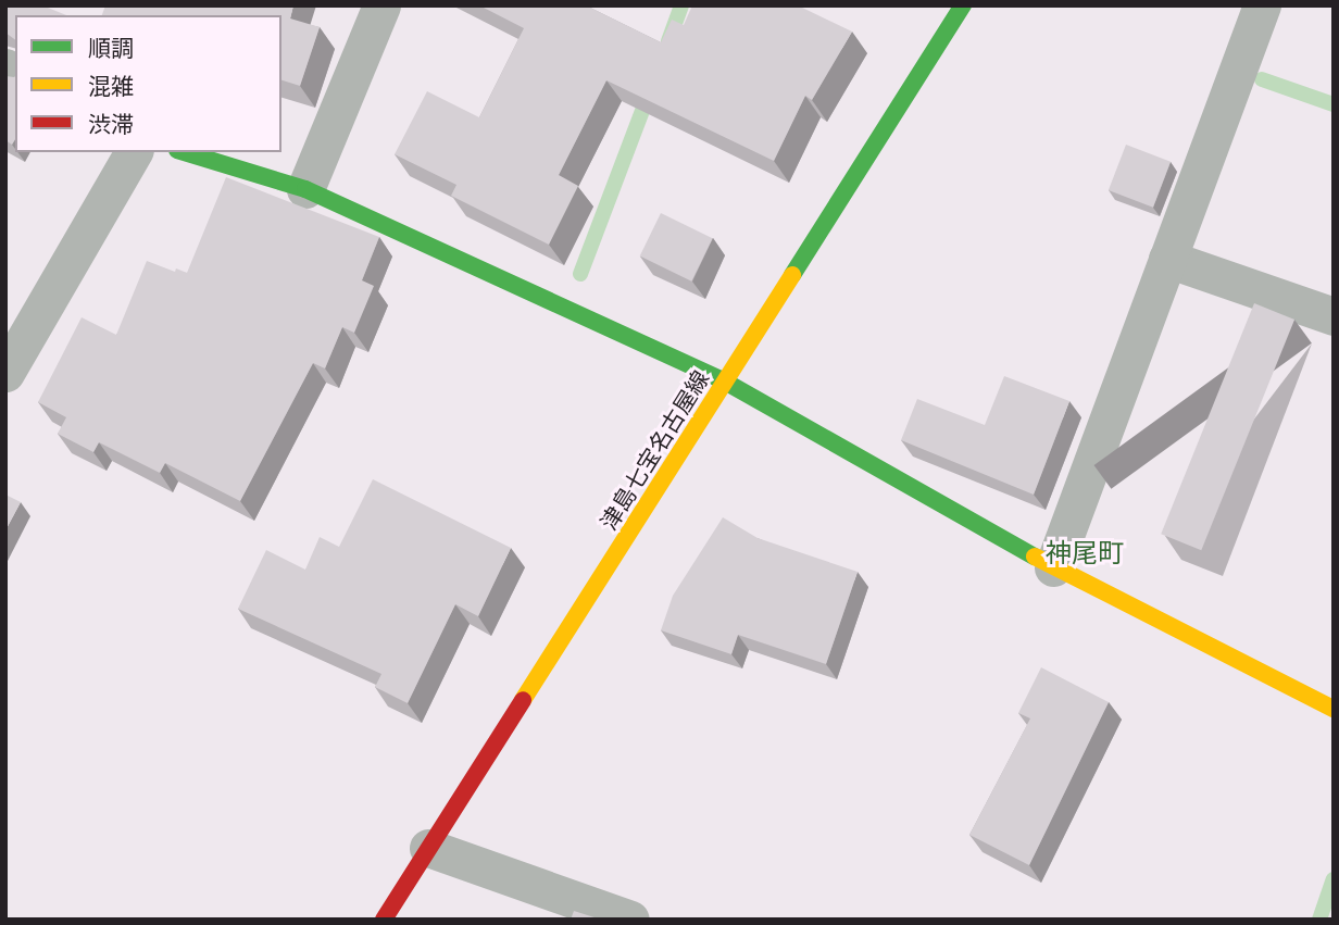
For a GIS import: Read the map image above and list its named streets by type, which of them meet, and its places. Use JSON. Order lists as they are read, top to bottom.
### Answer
{
  "streets": {
    "street": ["津島七宝名古屋線"]
  },
  "districts": ["神尾町"],
  "legend": ["順調", "混雑", "渋滞"]
}
